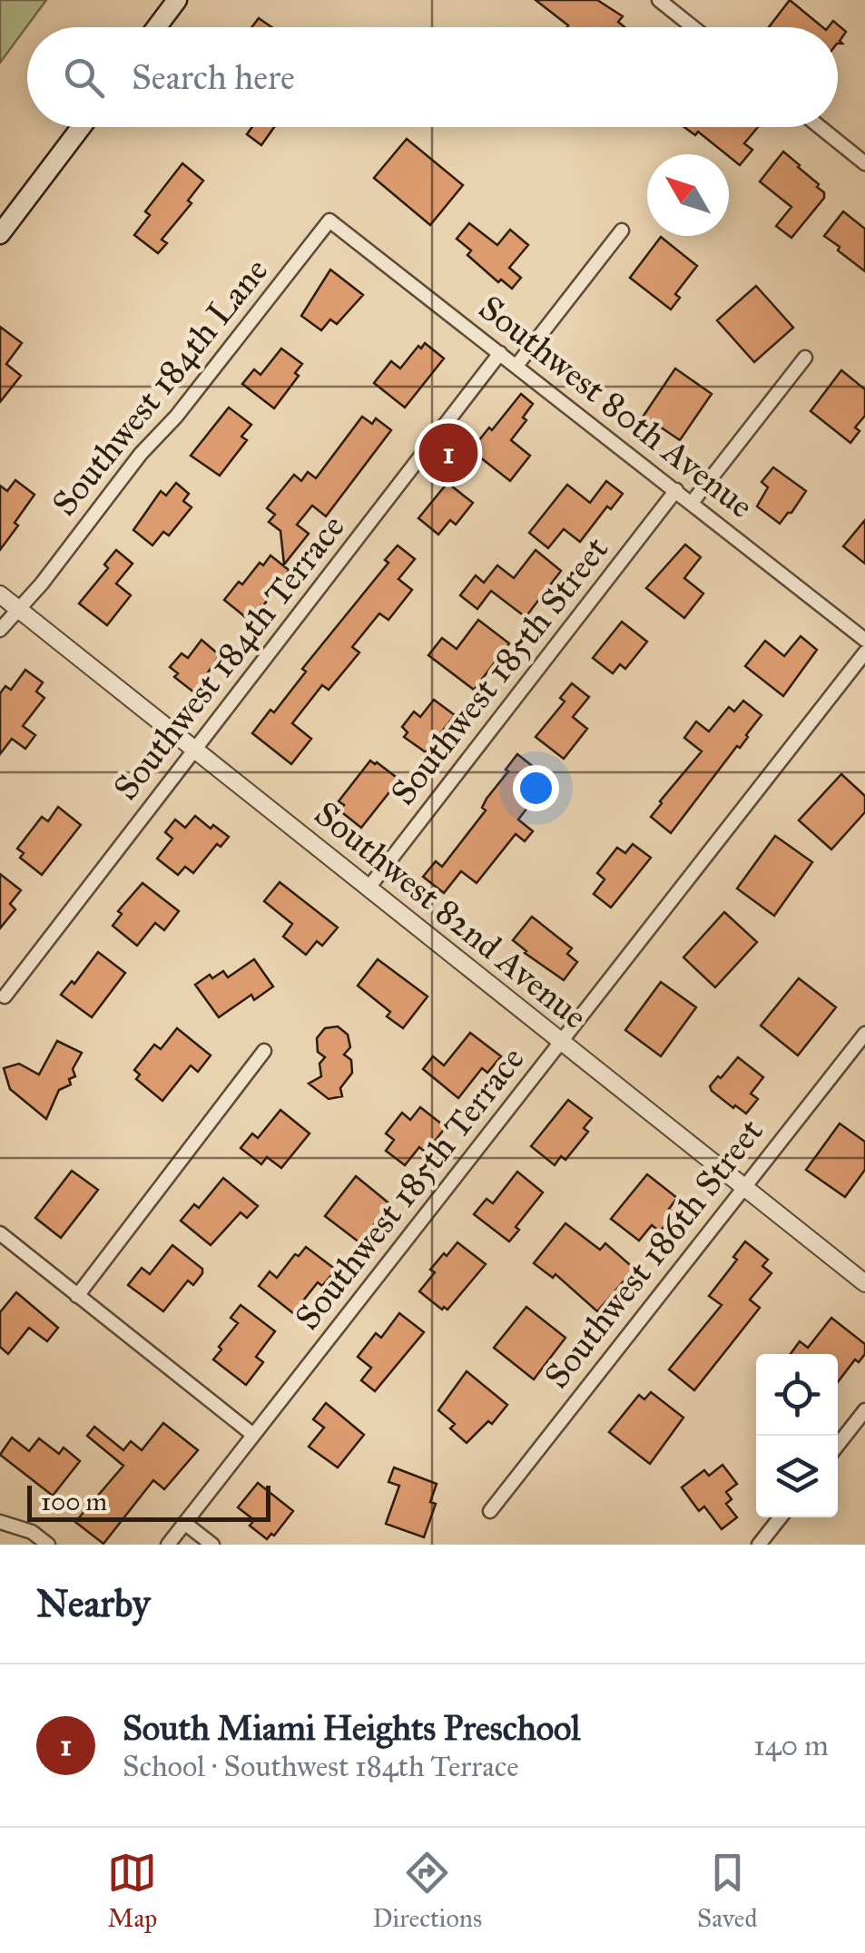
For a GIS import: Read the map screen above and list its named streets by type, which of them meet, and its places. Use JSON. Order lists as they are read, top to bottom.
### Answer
{
  "streets": {
    "street": [
      "Southwest 184th Lane",
      "Southwest 80th Avenue",
      "Southwest 184th Terrace",
      "Southwest 185th Street",
      "Southwest 82nd Avenue",
      "Southwest 185th Terrace",
      "Southwest 186th Street"
    ]
  },
  "crossings": [
    ["Southwest 184th Lane", "Southwest 80th Avenue"],
    ["Southwest 184th Lane", "Southwest 82nd Avenue"],
    ["Southwest 80th Avenue", "Southwest 184th Terrace"],
    ["Southwest 80th Avenue", "Southwest 185th Street"],
    ["Southwest 184th Terrace", "Southwest 82nd Avenue"],
    ["Southwest 185th Street", "Southwest 82nd Avenue"],
    ["Southwest 82nd Avenue", "Southwest 185th Terrace"],
    ["Southwest 82nd Avenue", "Southwest 186th Street"]
  ],
  "scale_bar": "100 m",
  "north": "top left",
  "page": {
    "search": "Search here",
    "pins": "1",
    "scale": "100 m",
    "heading": "Nearby",
    "list": [
      {
        "mark": "1",
        "name": "South Miami Heights Preschool",
        "note": "School · Southwest 184th Terrace",
        "value": "140 m"
      }
    ],
    "nav": ["Map", "Directions", "Saved"]
  }
}
